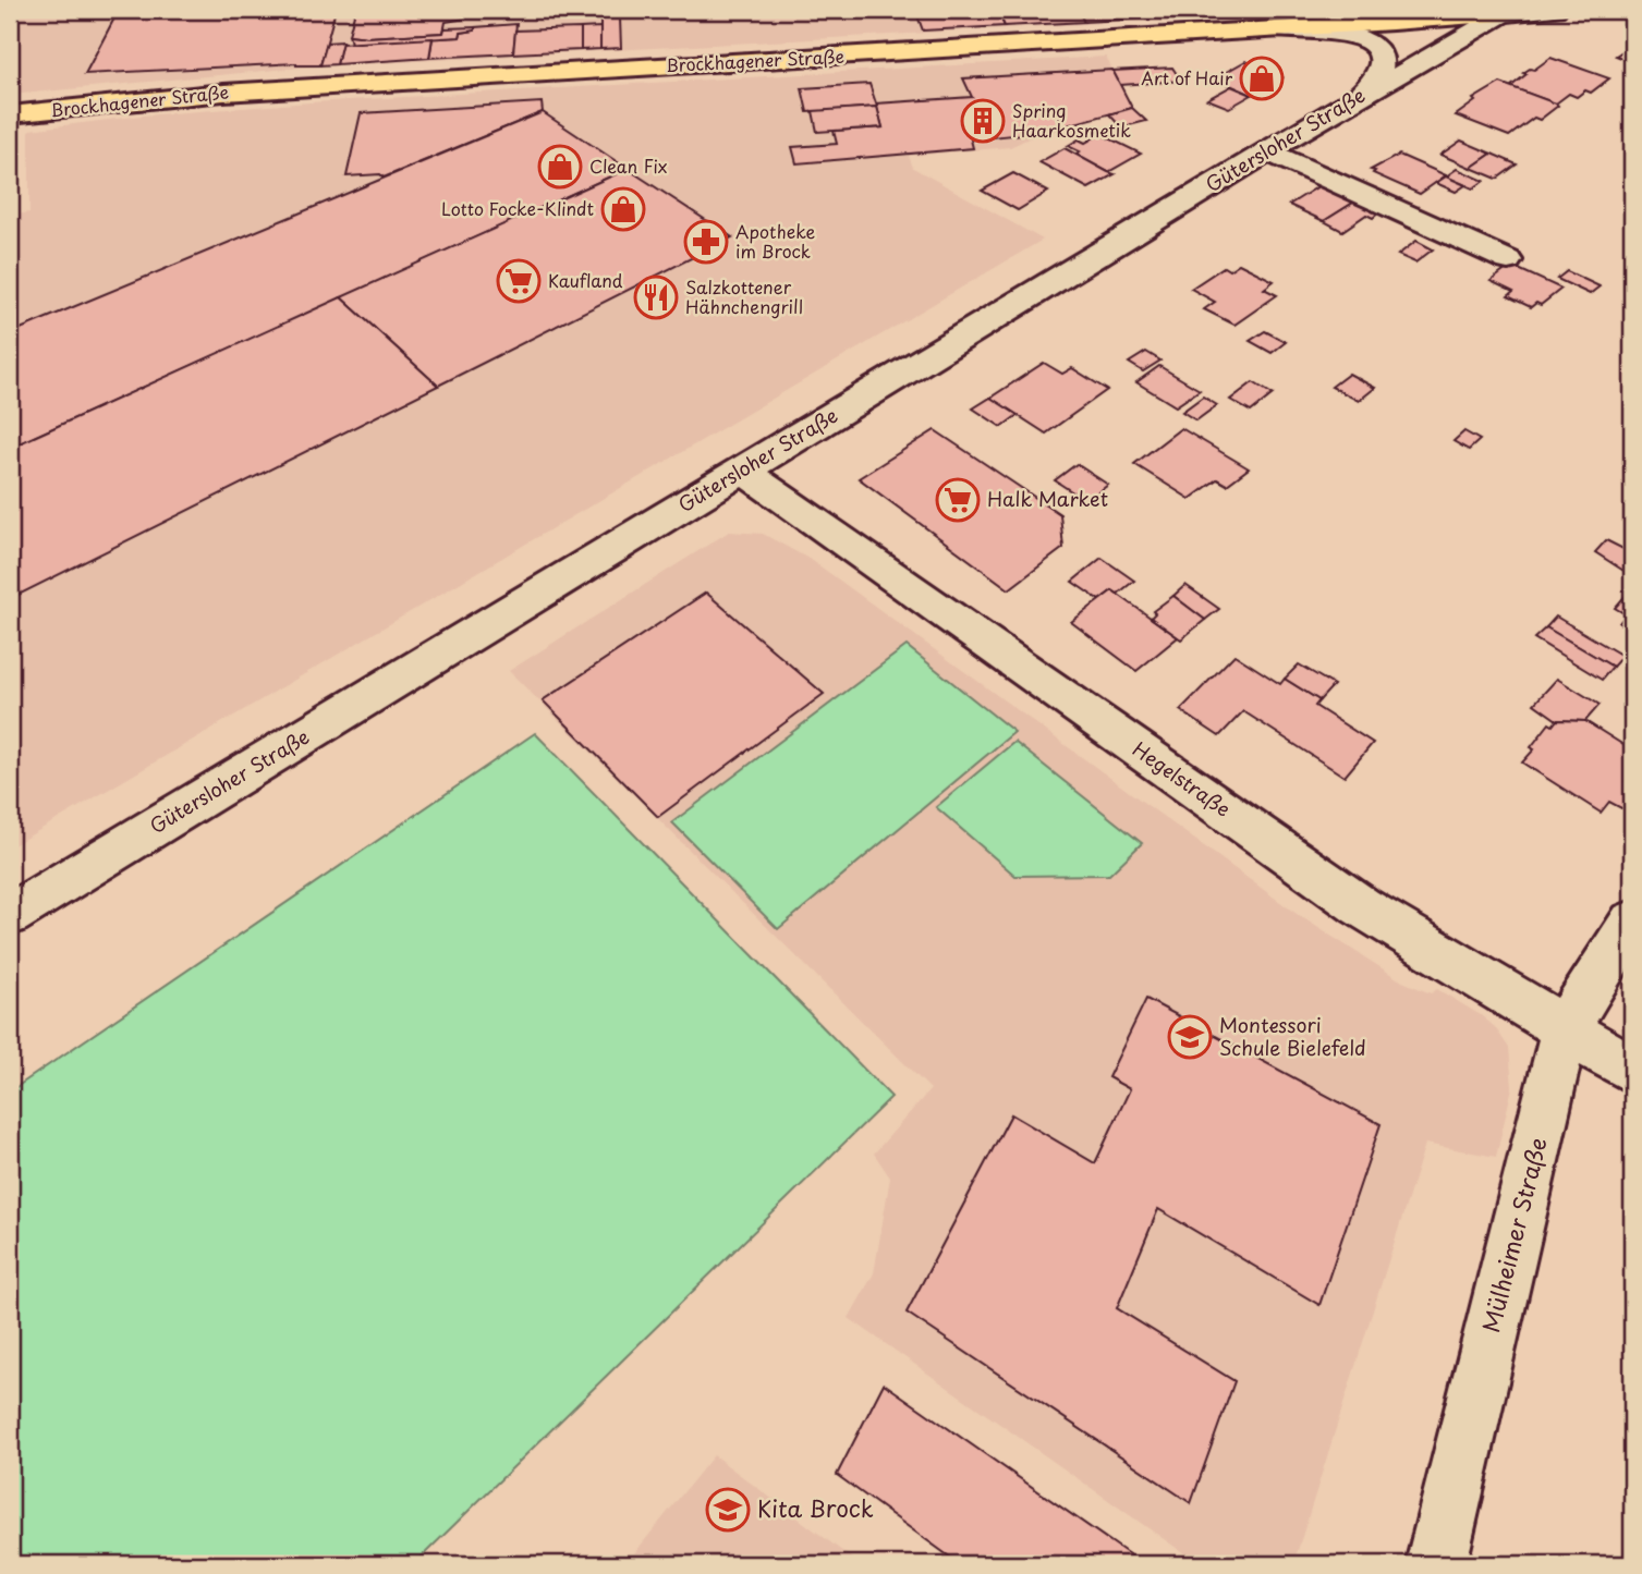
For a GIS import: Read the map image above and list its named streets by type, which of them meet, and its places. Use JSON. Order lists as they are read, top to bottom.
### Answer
{
  "streets": {
    "main road": ["Brockhagener Straße"],
    "street": ["Gütersloher Straße", "Hegelstraße", "Mülheimer Straße"]
  },
  "crossings": [
    ["Brockhagener Straße", "Gütersloher Straße"],
    ["Gütersloher Straße", "Hegelstraße"],
    ["Hegelstraße", "Mülheimer Straße"]
  ],
  "places": {
    "shop": ["Art of Hair", "Clean Fix", "Lotto Focke-Klindt"],
    "building": ["Spring Haarkosmetik"],
    "pharmacy": ["Apotheke im Brock"],
    "supermarket": ["Kaufland", "Halk Market"],
    "restaurant": ["Salzkottener Hähnchengrill"],
    "school or university": ["Montessori Schule Bielefeld", "Kita Brock"]
  }
}
